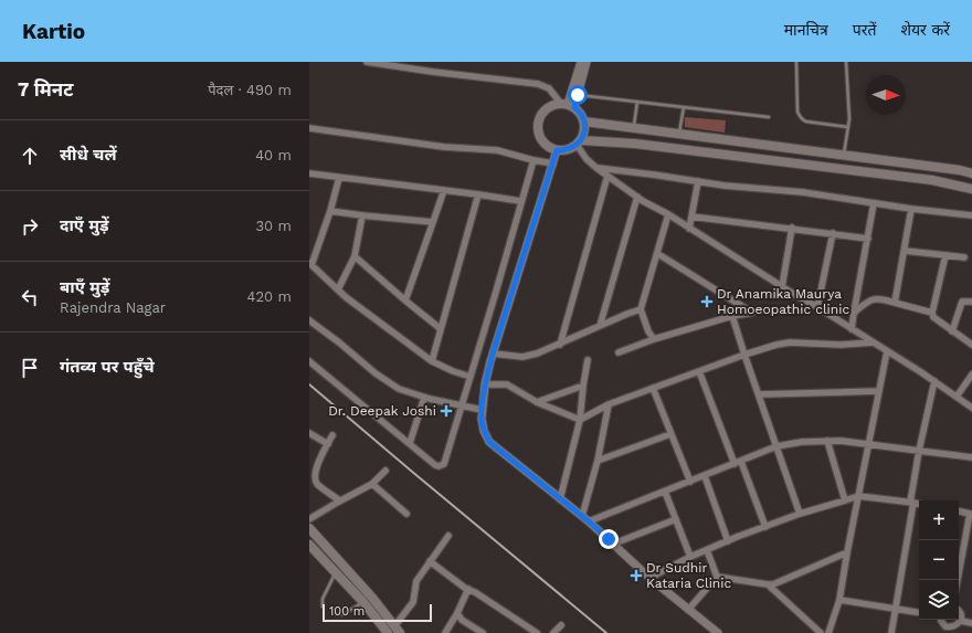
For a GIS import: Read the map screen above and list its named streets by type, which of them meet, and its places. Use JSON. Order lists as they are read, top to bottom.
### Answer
{
  "places": {
    "health": ["Dr Anamika Maurya Homoeopathic clinic", "Dr. Deepak Joshi", "Dr Sudhir Kataria Clinic"]
  },
  "scale_bar": "100 m",
  "north": "right",
  "page": {
    "header": "Kartio",
    "nav": ["मानचित्र", "परतें", "शेयर करें"],
    "heading": ["7 मिनट", "पैदल · 490 m"],
    "list": [
      ["सीधे चलें", "40 m"],
      ["दाएँ मुड़ें", "30 m"],
      ["बाएँ मुड़ें", "Rajendra Nagar", "420 m"],
      "गंतव्य पर पहुँचे"
    ],
    "map_buttons": ["+", "−"],
    "scale": "100 m"
  }
}
